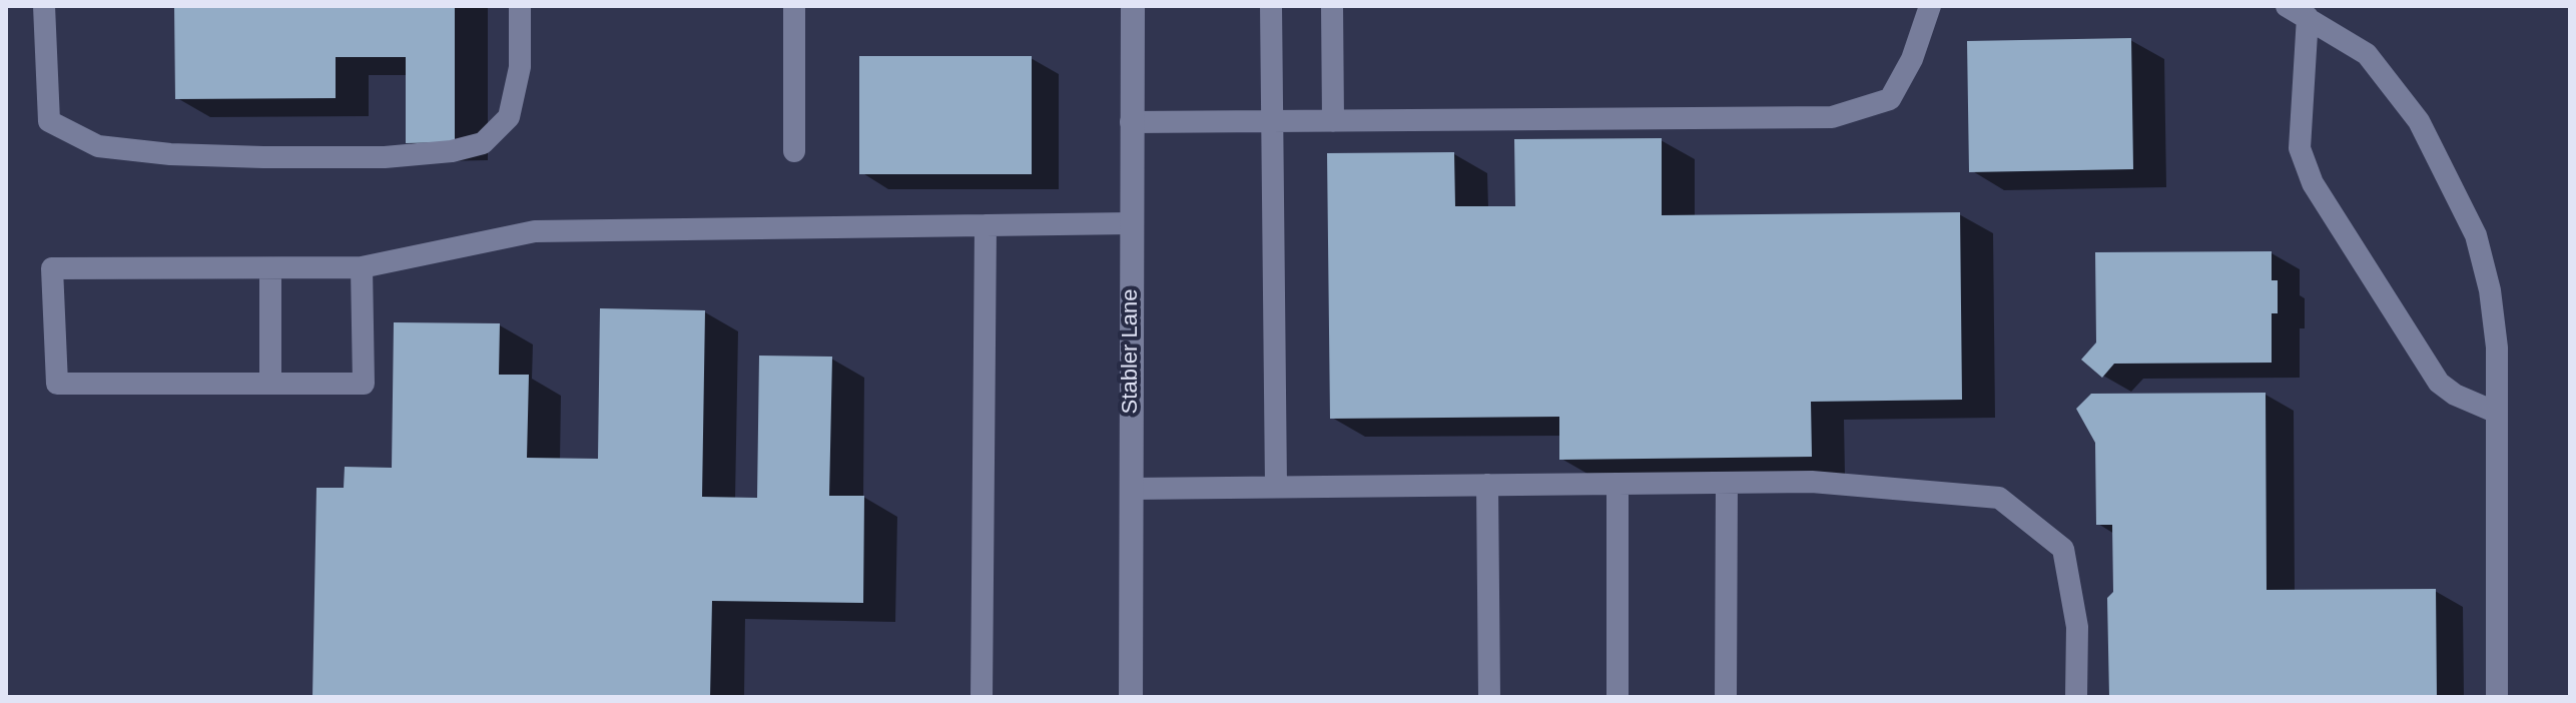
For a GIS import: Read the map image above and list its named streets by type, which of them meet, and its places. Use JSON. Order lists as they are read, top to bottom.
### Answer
{
  "streets": {
    "main road": ["Stabler Lane"]
  }
}
